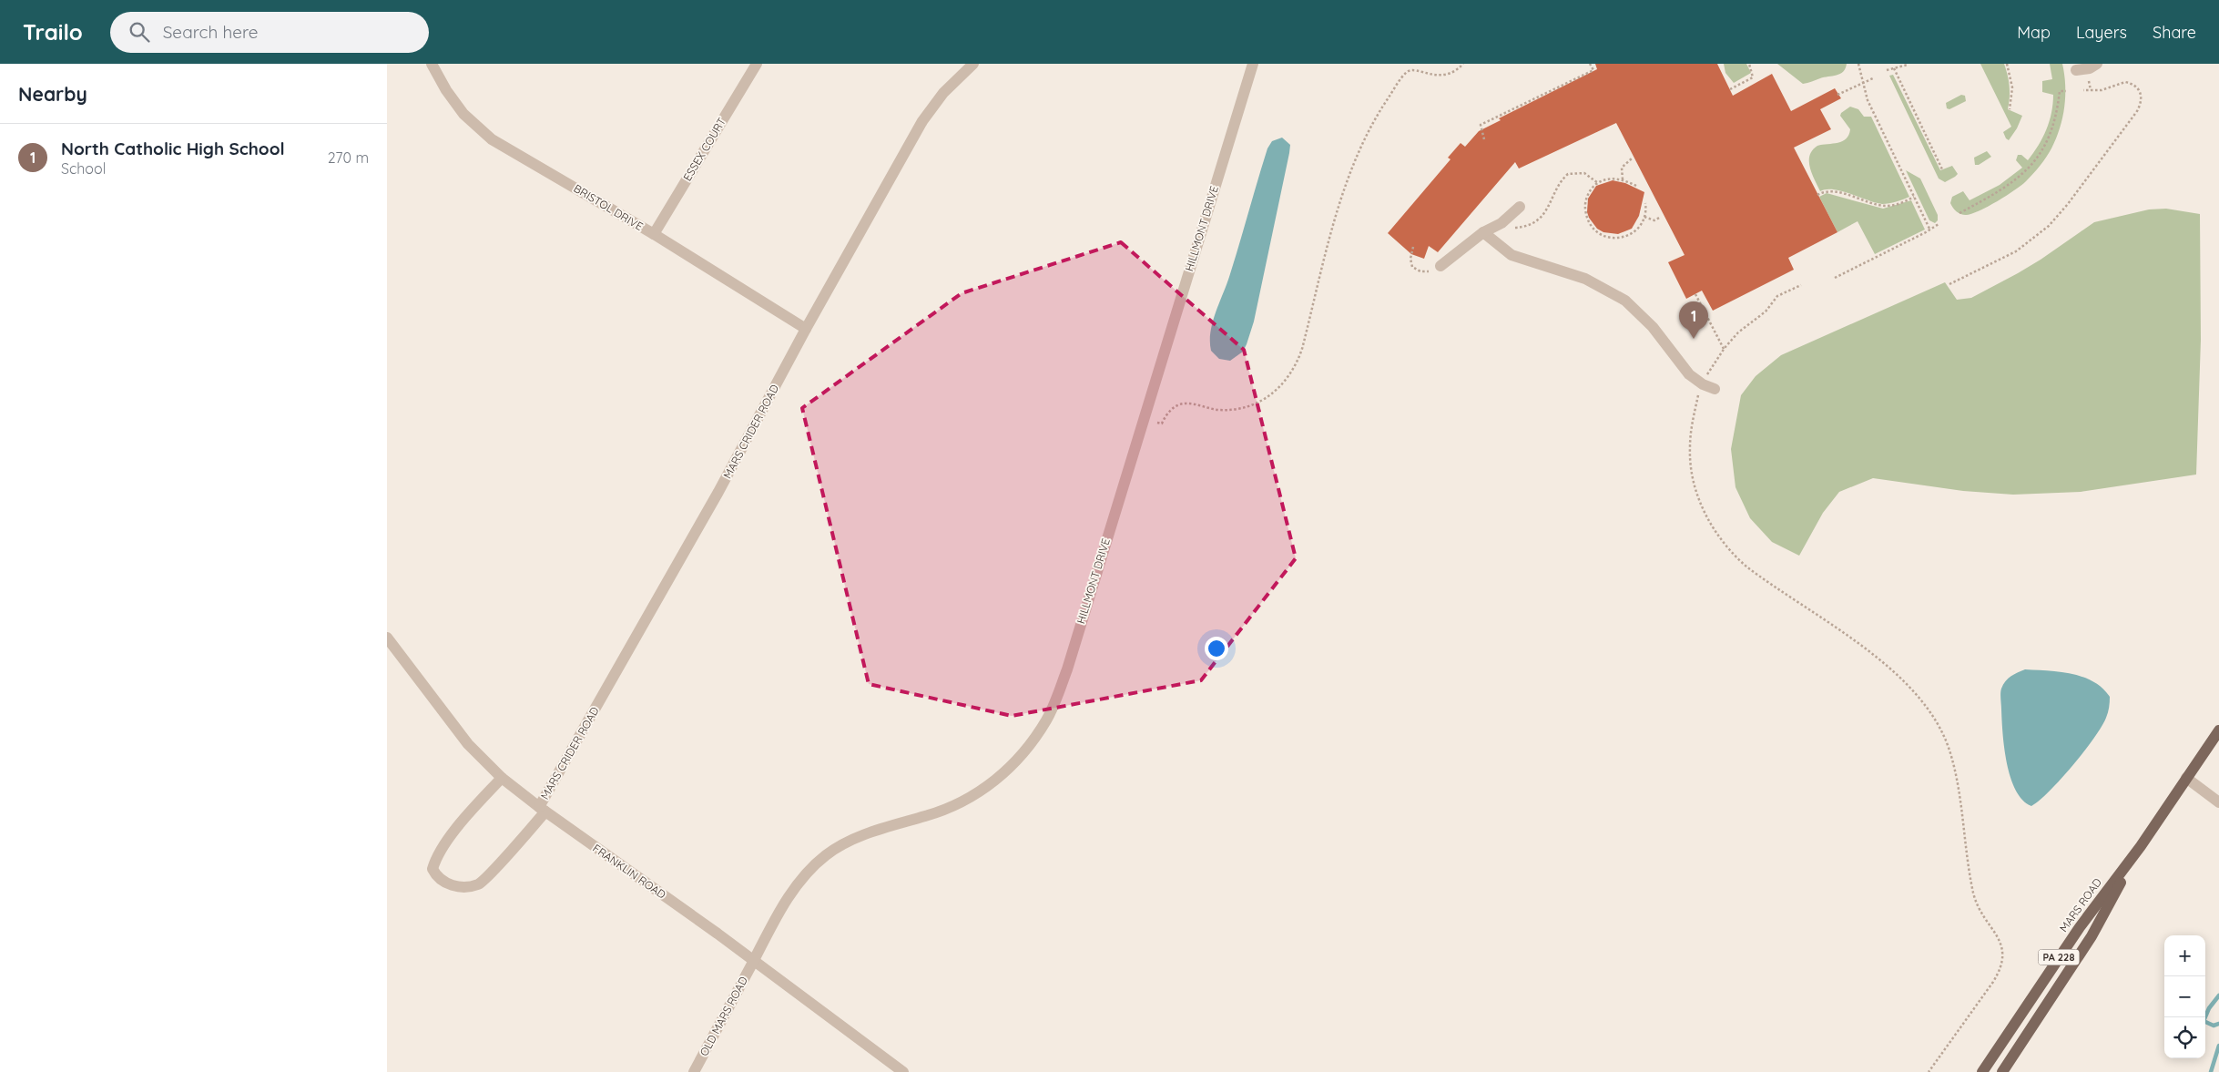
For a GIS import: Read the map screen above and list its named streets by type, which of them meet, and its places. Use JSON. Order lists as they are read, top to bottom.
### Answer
{
  "streets": {
    "main road": ["MARS ROAD", "PA 228"],
    "street": [
      "ESSEX COURT",
      "BRISTOL DRIVE",
      "HILLMONT DRIVE",
      "MARS CRIDER ROAD",
      "FRANKLIN ROAD",
      "OLD MARS ROAD"
    ]
  },
  "crossings": [
    ["ESSEX COURT", "BRISTOL DRIVE"],
    ["BRISTOL DRIVE", "MARS CRIDER ROAD"],
    ["HILLMONT DRIVE", "FRANKLIN ROAD"],
    ["HILLMONT DRIVE", "OLD MARS ROAD"],
    ["MARS CRIDER ROAD", "FRANKLIN ROAD"],
    ["FRANKLIN ROAD", "OLD MARS ROAD"]
  ],
  "page": {
    "header": "Trailo",
    "search": "Search here",
    "nav": ["Map", "Layers", "Share"],
    "heading": "Nearby",
    "list": [
      {
        "mark": "1",
        "name": "North Catholic High School",
        "note": "School",
        "value": "270 m"
      }
    ],
    "pins": "1",
    "map_buttons": ["+", "−"]
  }
}
